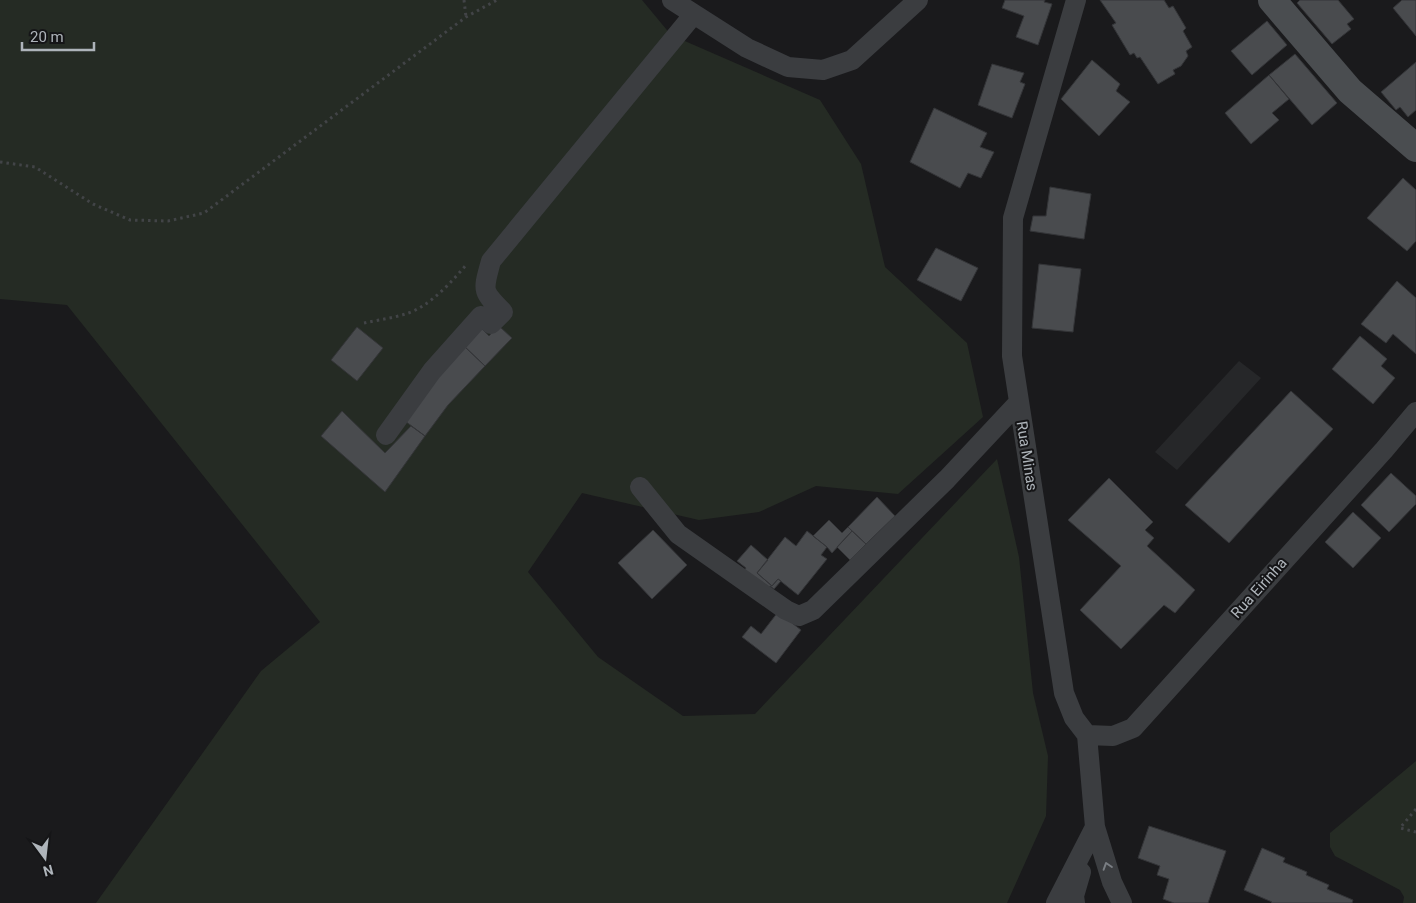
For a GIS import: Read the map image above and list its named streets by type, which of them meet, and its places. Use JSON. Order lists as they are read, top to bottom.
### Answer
{
  "streets": {
    "street": ["Rua Minas", "Rua Eirinha"]
  },
  "crossings": [
    ["Rua Minas", "Rua Eirinha"]
  ],
  "scale_bar": "20 m",
  "north": "bottom"
}
